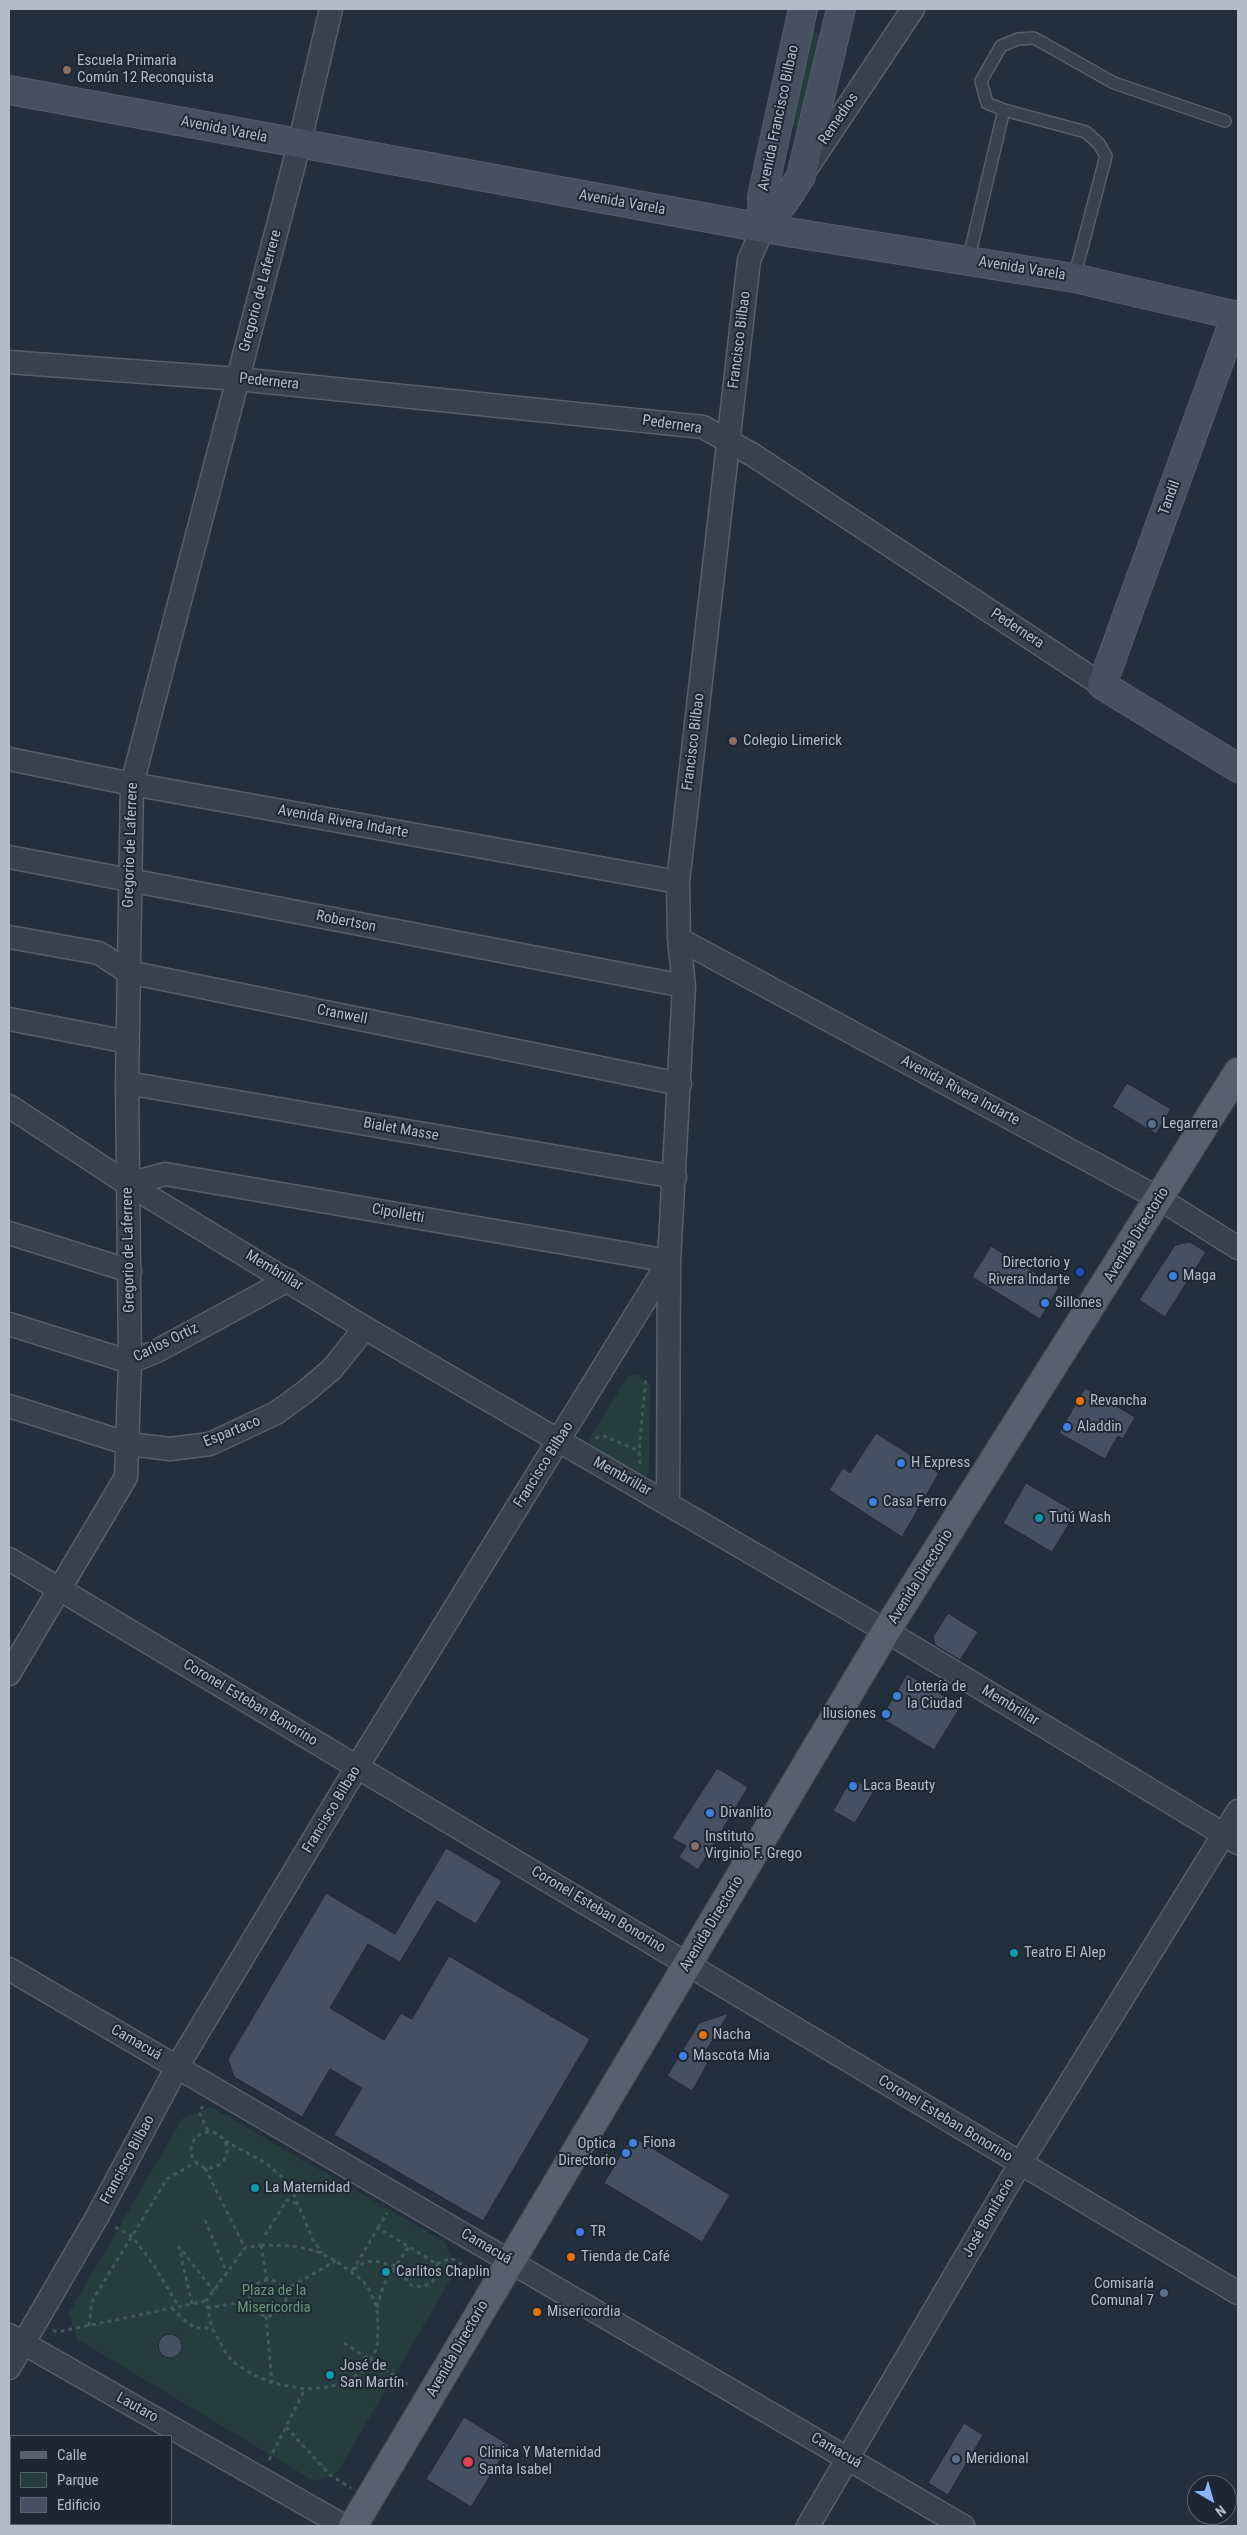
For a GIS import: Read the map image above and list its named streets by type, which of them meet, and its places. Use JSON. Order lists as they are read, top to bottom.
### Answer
{
  "streets": {
    "main road": [
      "Avenida Francisco Bilbao",
      "Remedios",
      "Avenida Varela",
      "Pedernera",
      "Tandil",
      "Avenida Directorio"
    ],
    "street": [
      "Gregorio de Laferrere",
      "Francisco Bilbao",
      "Avenida Rivera Indarte",
      "Robertson",
      "Cranwell",
      "Bialet Masse",
      "Cipolletti",
      "Membrillar",
      "Carlos Ortiz",
      "Espartaco",
      "Coronel Esteban Bonorino",
      "Camacuá",
      "José Bonifacio",
      "Lautaro"
    ]
  },
  "crossings": [
    ["Avenida Francisco Bilbao", "Remedios"],
    ["Avenida Francisco Bilbao", "Avenida Varela"],
    ["Avenida Francisco Bilbao", "Francisco Bilbao"],
    ["Remedios", "Avenida Varela"],
    ["Remedios", "Francisco Bilbao"],
    ["Avenida Varela", "Gregorio de Laferrere"],
    ["Avenida Varela", "Francisco Bilbao"],
    ["Avenida Varela", "Tandil"],
    ["Gregorio de Laferrere", "Pedernera"],
    ["Gregorio de Laferrere", "Avenida Rivera Indarte"],
    ["Gregorio de Laferrere", "Robertson"],
    ["Gregorio de Laferrere", "Cranwell"],
    ["Gregorio de Laferrere", "Bialet Masse"],
    ["Gregorio de Laferrere", "Cipolletti"],
    ["Gregorio de Laferrere", "Membrillar"],
    ["Gregorio de Laferrere", "Carlos Ortiz"],
    ["Gregorio de Laferrere", "Espartaco"],
    ["Gregorio de Laferrere", "Coronel Esteban Bonorino"],
    ["Francisco Bilbao", "Pedernera"],
    ["Francisco Bilbao", "Avenida Rivera Indarte"],
    ["Francisco Bilbao", "Robertson"],
    ["Francisco Bilbao", "Cranwell"],
    ["Francisco Bilbao", "Bialet Masse"],
    ["Francisco Bilbao", "Cipolletti"],
    ["Francisco Bilbao", "Membrillar"],
    ["Francisco Bilbao", "Coronel Esteban Bonorino"],
    ["Francisco Bilbao", "Camacuá"],
    ["Francisco Bilbao", "Lautaro"],
    ["Pedernera", "Tandil"],
    ["Avenida Rivera Indarte", "Avenida Directorio"],
    ["Cipolletti", "Membrillar"],
    ["Avenida Directorio", "Membrillar"],
    ["Avenida Directorio", "Coronel Esteban Bonorino"],
    ["Avenida Directorio", "Camacuá"],
    ["Membrillar", "Carlos Ortiz"],
    ["Membrillar", "Espartaco"],
    ["Membrillar", "José Bonifacio"],
    ["Coronel Esteban Bonorino", "José Bonifacio"],
    ["Camacuá", "José Bonifacio"]
  ],
  "parks": ["Plaza de la Misericordia"],
  "places": [
    "Escuela Primaria Común 12 Reconquista",
    "Colegio Limerick",
    "Legarrera",
    "Directorio y Rivera Indarte",
    "Maga",
    "Sillones",
    "Revancha",
    "Aladdin",
    "H Express",
    "Casa Ferro",
    "Tutú Wash",
    "Lotería de la Ciudad",
    "Ilusiones",
    "Laca Beauty",
    "Divanlito",
    "Instituto Virginio F. Grego",
    "Teatro El Alep",
    "Nacha",
    "Mascota Mia",
    "Fiona",
    "Optica Directorio",
    "La Maternidad",
    "TR",
    "Tienda de Café",
    "Carlitos Chaplin",
    "Comisaría Comunal 7",
    "Misericordia",
    "José de San Martín",
    "Meridional",
    "Clinica Y Maternidad Santa Isabel"
  ],
  "legend": ["Calle", "Parque", "Edificio"],
  "north": "bottom right"
}
